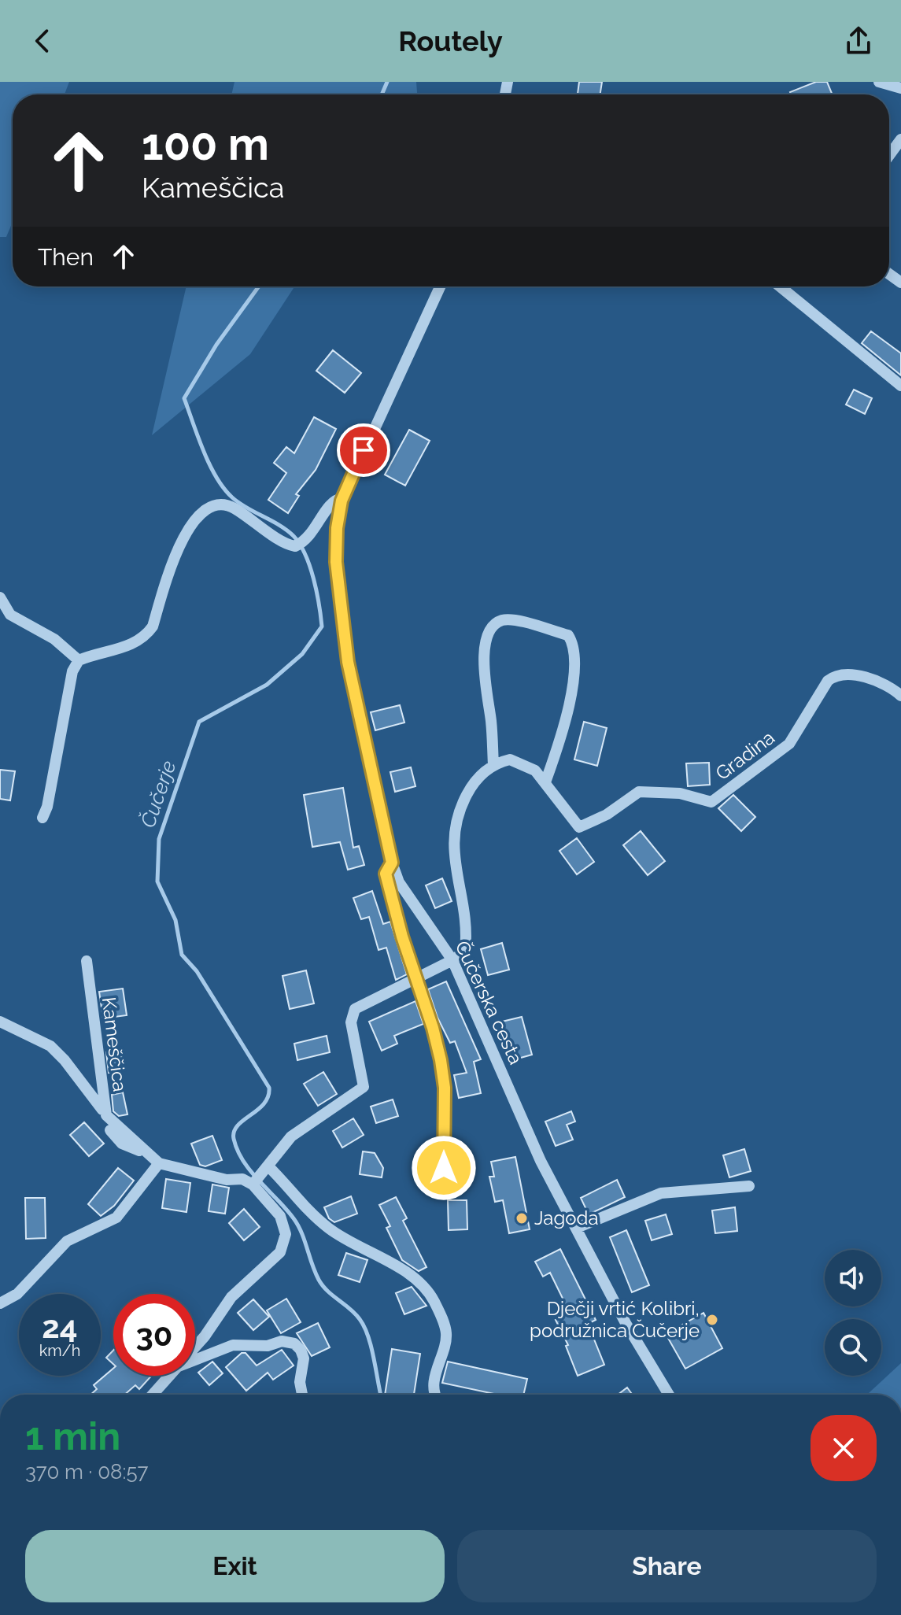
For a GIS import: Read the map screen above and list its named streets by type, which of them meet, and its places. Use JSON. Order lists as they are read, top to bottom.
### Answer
{
  "streets": {
    "street": ["Gradina", "Čučerska cesta", "Kameščica"]
  },
  "water": ["Čučerje"],
  "places": ["Jagoda", "Dječji vrtić Kolibri, podružnica Čučerje"],
  "page": {
    "header": "Routely",
    "turn": ["100 m", "Kameščica"],
    "then": "Then",
    "speed": "24 km/h",
    "limit": "30",
    "heading": ["1 min", "370 m · 08:57"],
    "buttons": ["Exit", "Share"]
  }
}
